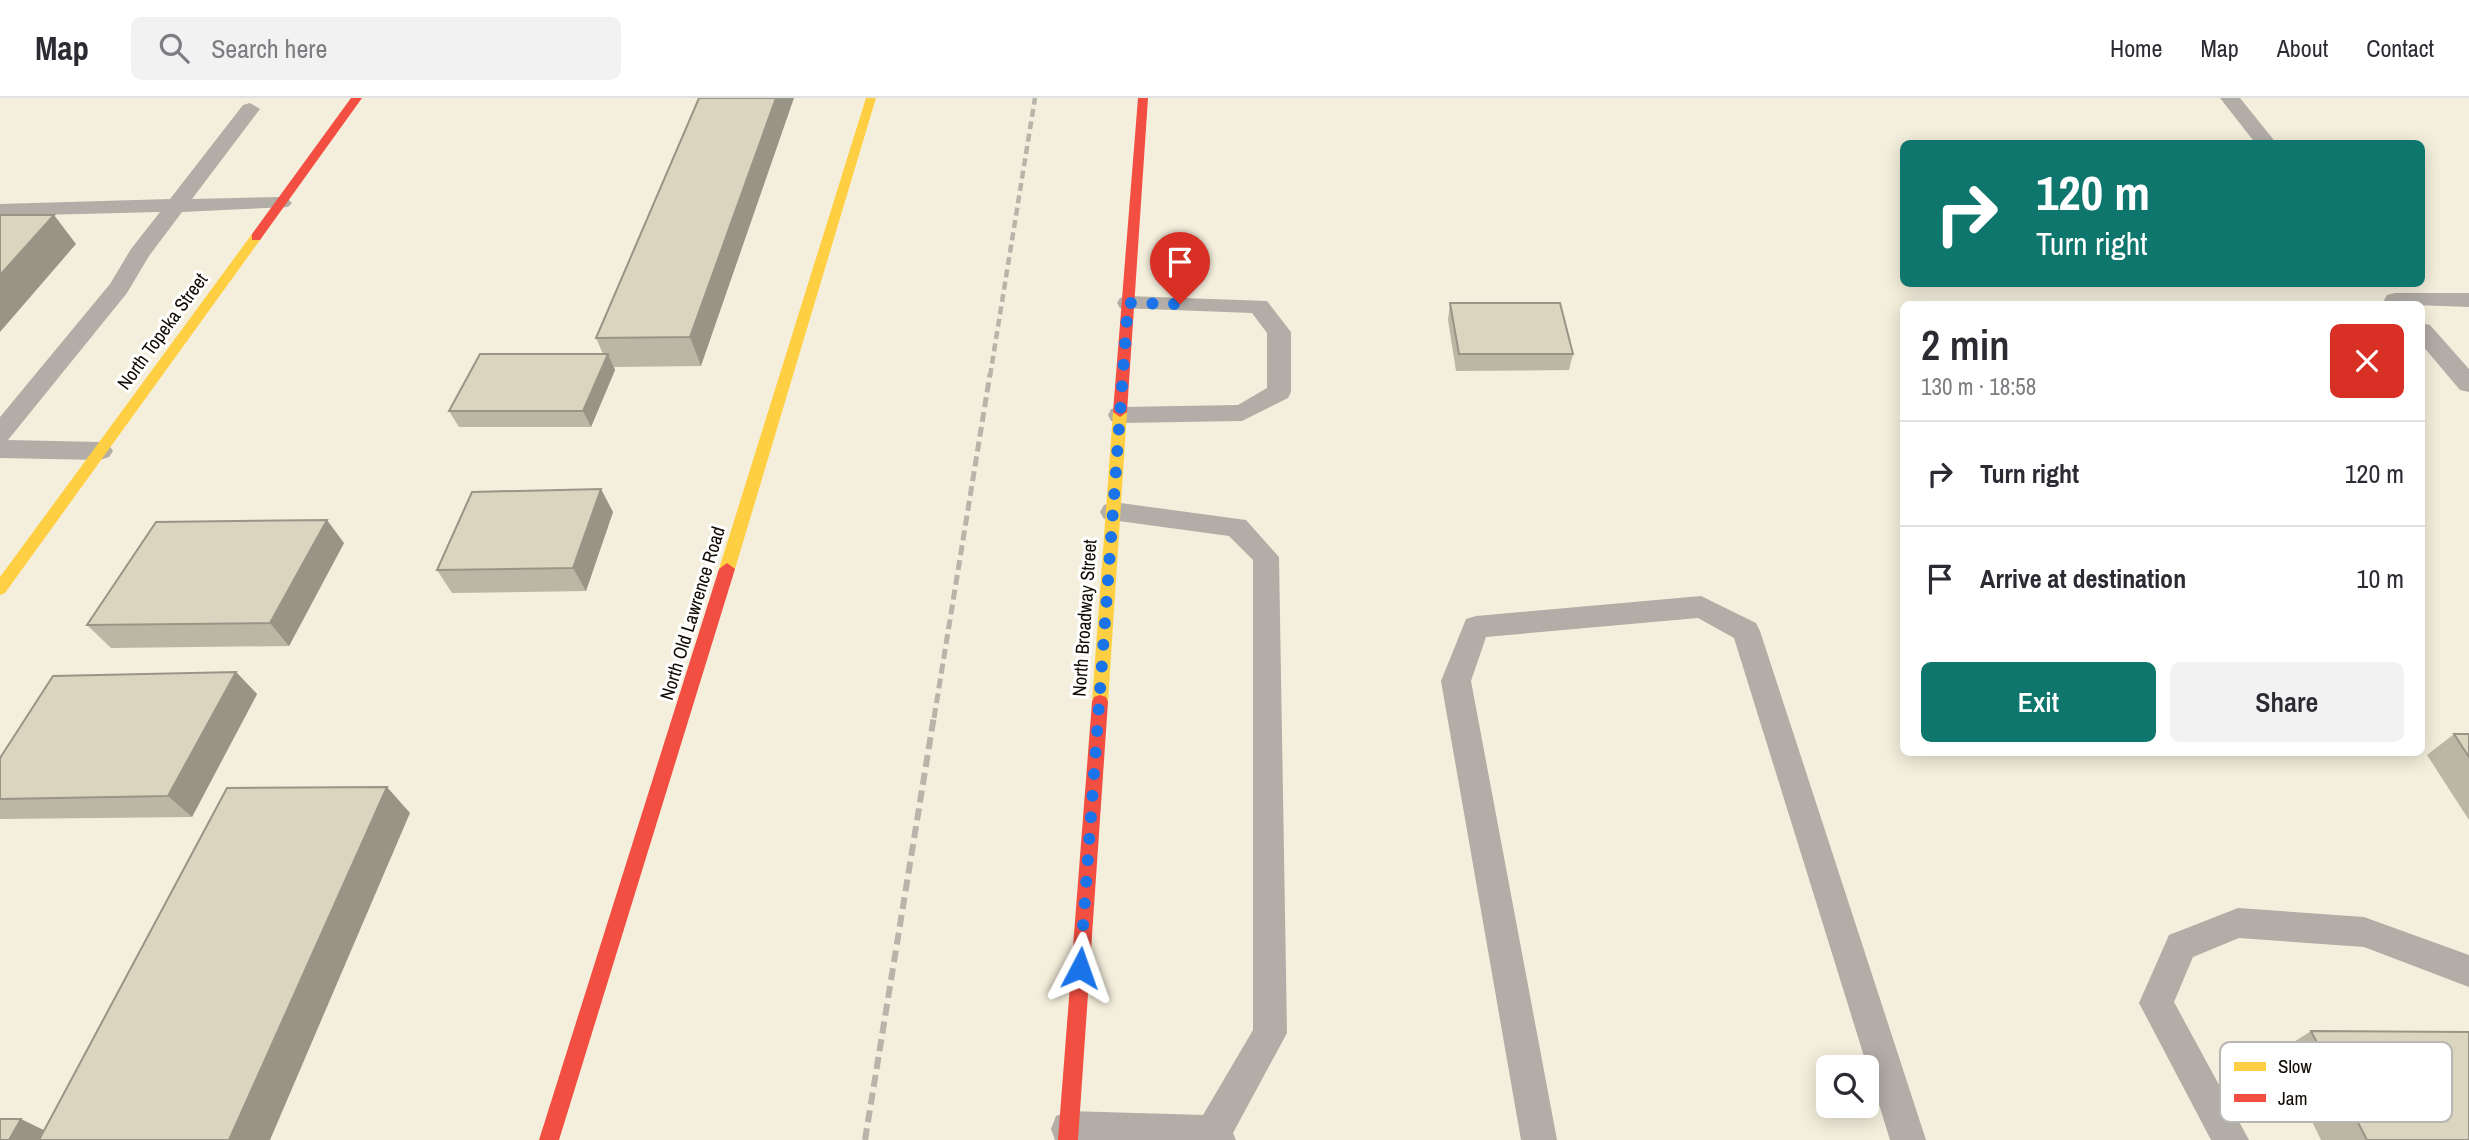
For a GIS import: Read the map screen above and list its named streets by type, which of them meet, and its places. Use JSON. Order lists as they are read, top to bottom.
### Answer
{
  "streets": {
    "street": ["North Topeka Street", "North Old Lawrence Road", "North Broadway Street"]
  },
  "legend": ["Slow", "Jam"],
  "page": {
    "header": "Map",
    "search": "Search here",
    "nav": [
      "Home",
      "Map",
      "About",
      "Contact"
    ],
    "turn": ["120 m", "Turn right"],
    "heading": ["2 min", "130 m · 18:58"],
    "list": [
      {
        "name": "Turn right",
        "value": "120 m"
      },
      {
        "name": "Arrive at destination",
        "value": "10 m"
      }
    ],
    "buttons": ["Exit", "Share"]
  }
}
